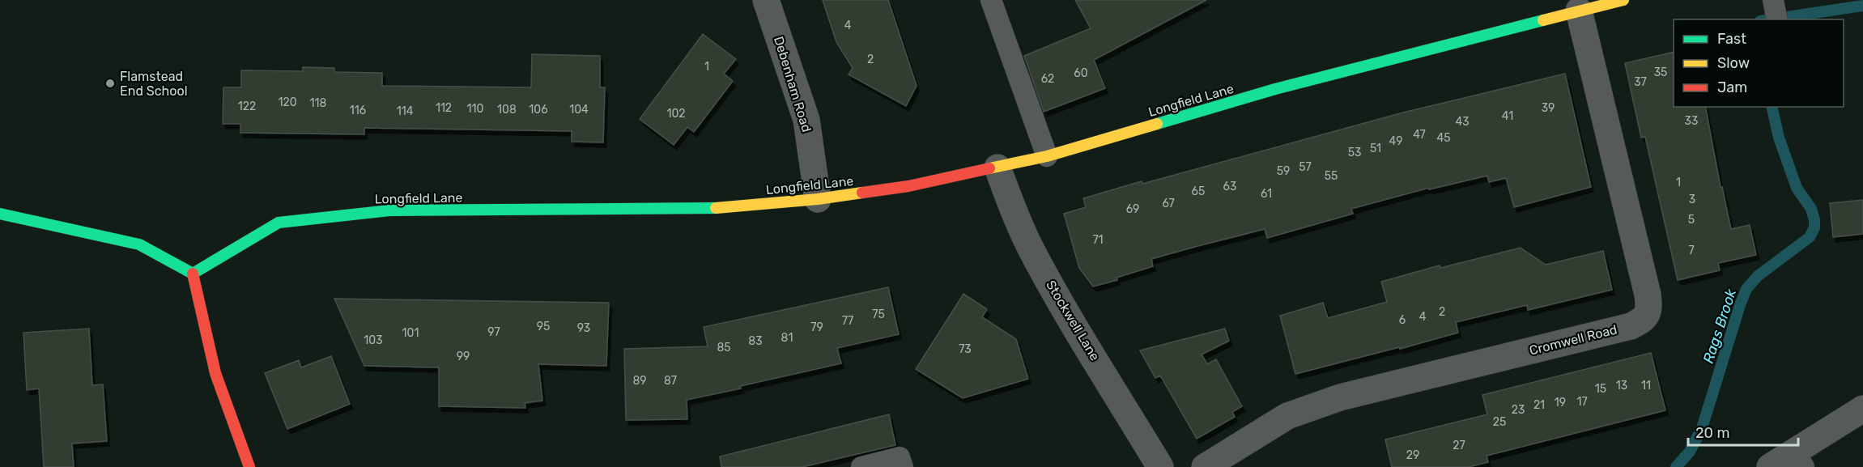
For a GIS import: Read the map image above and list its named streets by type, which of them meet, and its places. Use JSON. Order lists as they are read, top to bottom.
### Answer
{
  "streets": {
    "street": [
      "Debenham Road",
      "Longfield Lane",
      "Stockwell Lane",
      "Cromwell Road"
    ]
  },
  "crossings": [
    ["Debenham Road", "Longfield Lane"],
    ["Longfield Lane", "Stockwell Lane"],
    ["Longfield Lane", "Cromwell Road"]
  ],
  "water": ["Rags Brook"],
  "places": ["Flamstead End School"],
  "house_numbers": [
    "4",
    "2",
    "1",
    "35",
    "60",
    "62",
    "37",
    "120",
    "118",
    "122",
    "112",
    "39",
    "110",
    "108",
    "106",
    "104",
    "116",
    "114",
    "102",
    "41",
    "33",
    "43",
    "47",
    "45",
    "49",
    "51",
    "53",
    "57",
    "59",
    "55",
    "1",
    "63",
    "65",
    "61",
    "3",
    "67",
    "69",
    "5",
    "71",
    "7",
    "2",
    "75",
    "4",
    "6",
    "77",
    "95",
    "79",
    "93",
    "97",
    "101",
    "81",
    "103",
    "83",
    "85",
    "73",
    "99",
    "89",
    "87",
    "13",
    "11",
    "15",
    "17",
    "19",
    "21",
    "23",
    "25",
    "27",
    "29"
  ],
  "legend": ["Fast", "Slow", "Jam"],
  "scale_bar": "20 m"
}
